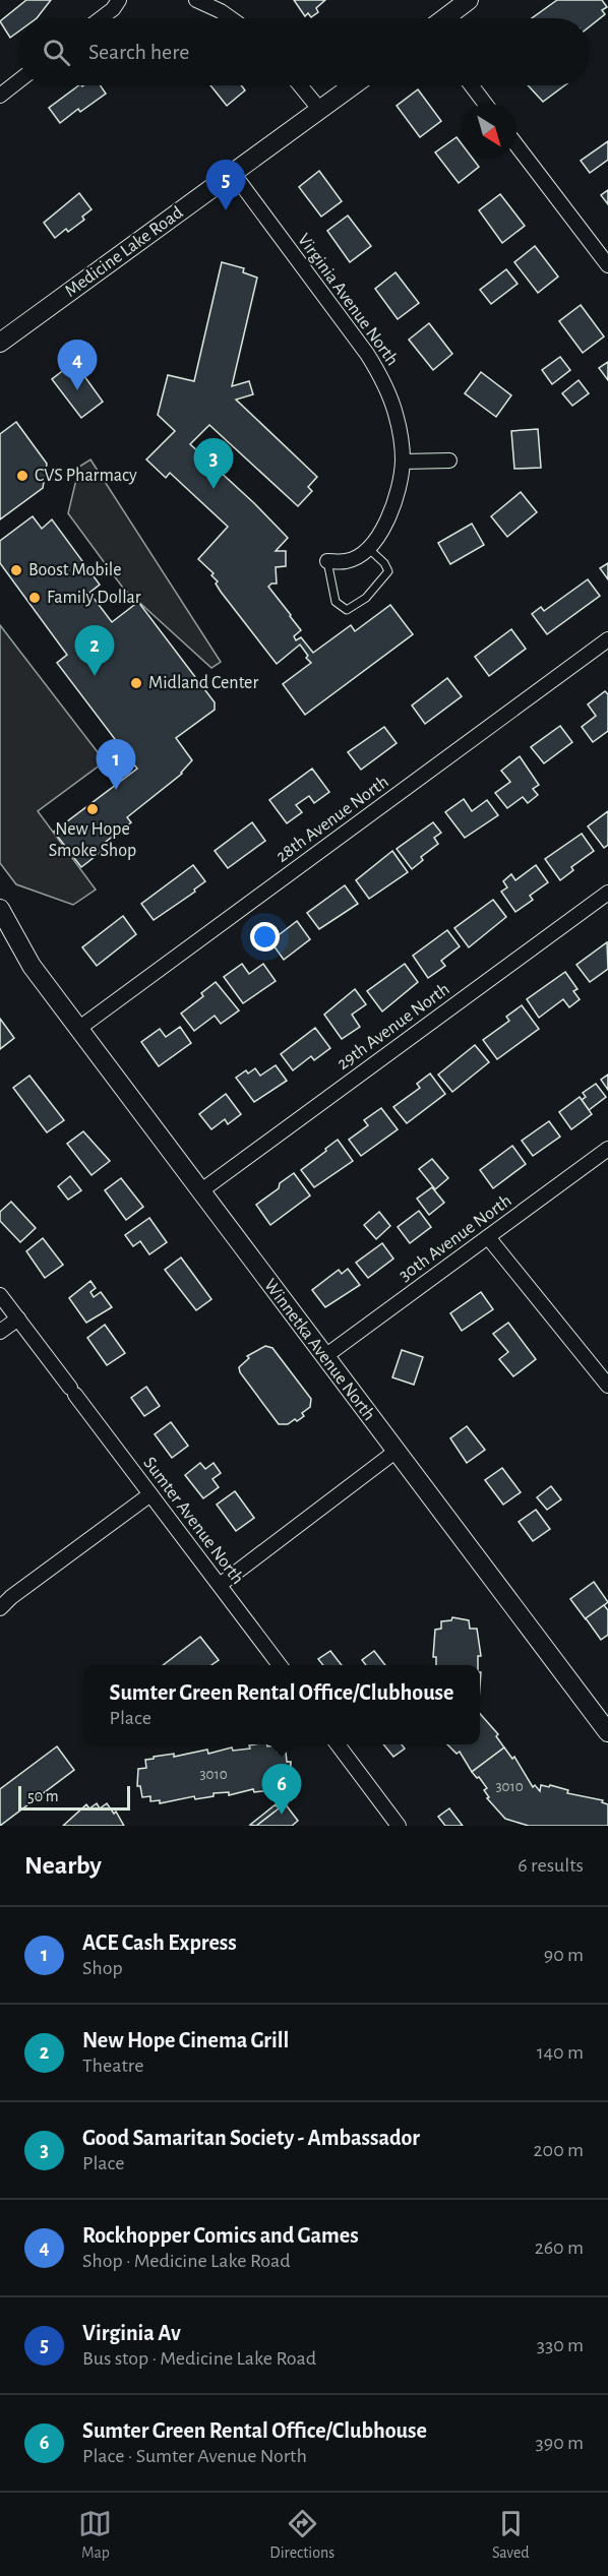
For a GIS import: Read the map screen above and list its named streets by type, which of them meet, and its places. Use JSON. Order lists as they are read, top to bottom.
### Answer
{
  "streets": {
    "main road": ["Medicine Lake Road", "Winnetka Avenue North"],
    "street": [
      "Virginia Avenue North",
      "28th Avenue North",
      "29th Avenue North",
      "30th Avenue North",
      "Sumter Avenue North"
    ]
  },
  "crossings": [
    ["Medicine Lake Road", "Virginia Avenue North"],
    ["28th Avenue North", "Winnetka Avenue North"],
    ["29th Avenue North", "Winnetka Avenue North"],
    ["30th Avenue North", "Winnetka Avenue North"]
  ],
  "places": [
    "CVS Pharmacy",
    "Boost Mobile",
    "Family Dollar",
    "Midland Center",
    "New Hope Smoke Shop"
  ],
  "house_numbers": ["3010", "3010"],
  "scale_bar": "50 m",
  "north": "bottom right",
  "page": {
    "search": "Search here",
    "pins": [
      "5",
      "4",
      "3",
      "2",
      "1",
      "6"
    ],
    "popup": ["Sumter Green Rental Office/Clubhouse", "Place"],
    "scale": "50 m",
    "heading": ["Nearby", "6 results"],
    "list": [
      {
        "mark": "1",
        "name": "ACE Cash Express",
        "note": "Shop",
        "value": "90 m"
      },
      {
        "mark": "2",
        "name": "New Hope Cinema Grill",
        "note": "Theatre",
        "value": "140 m"
      },
      {
        "mark": "3",
        "name": "Good Samaritan Society - Ambassador",
        "note": "Place",
        "value": "200 m"
      },
      {
        "mark": "4",
        "name": "Rockhopper Comics and Games",
        "note": "Shop · Medicine Lake Road",
        "value": "260 m"
      },
      {
        "mark": "5",
        "name": "Virginia Av",
        "note": "Bus stop · Medicine Lake Road",
        "value": "330 m"
      },
      {
        "mark": "6",
        "name": "Sumter Green Rental Office/Clubhouse",
        "note": "Place · Sumter Avenue North",
        "value": "390 m"
      }
    ],
    "nav": ["Map", "Directions", "Saved"]
  }
}
